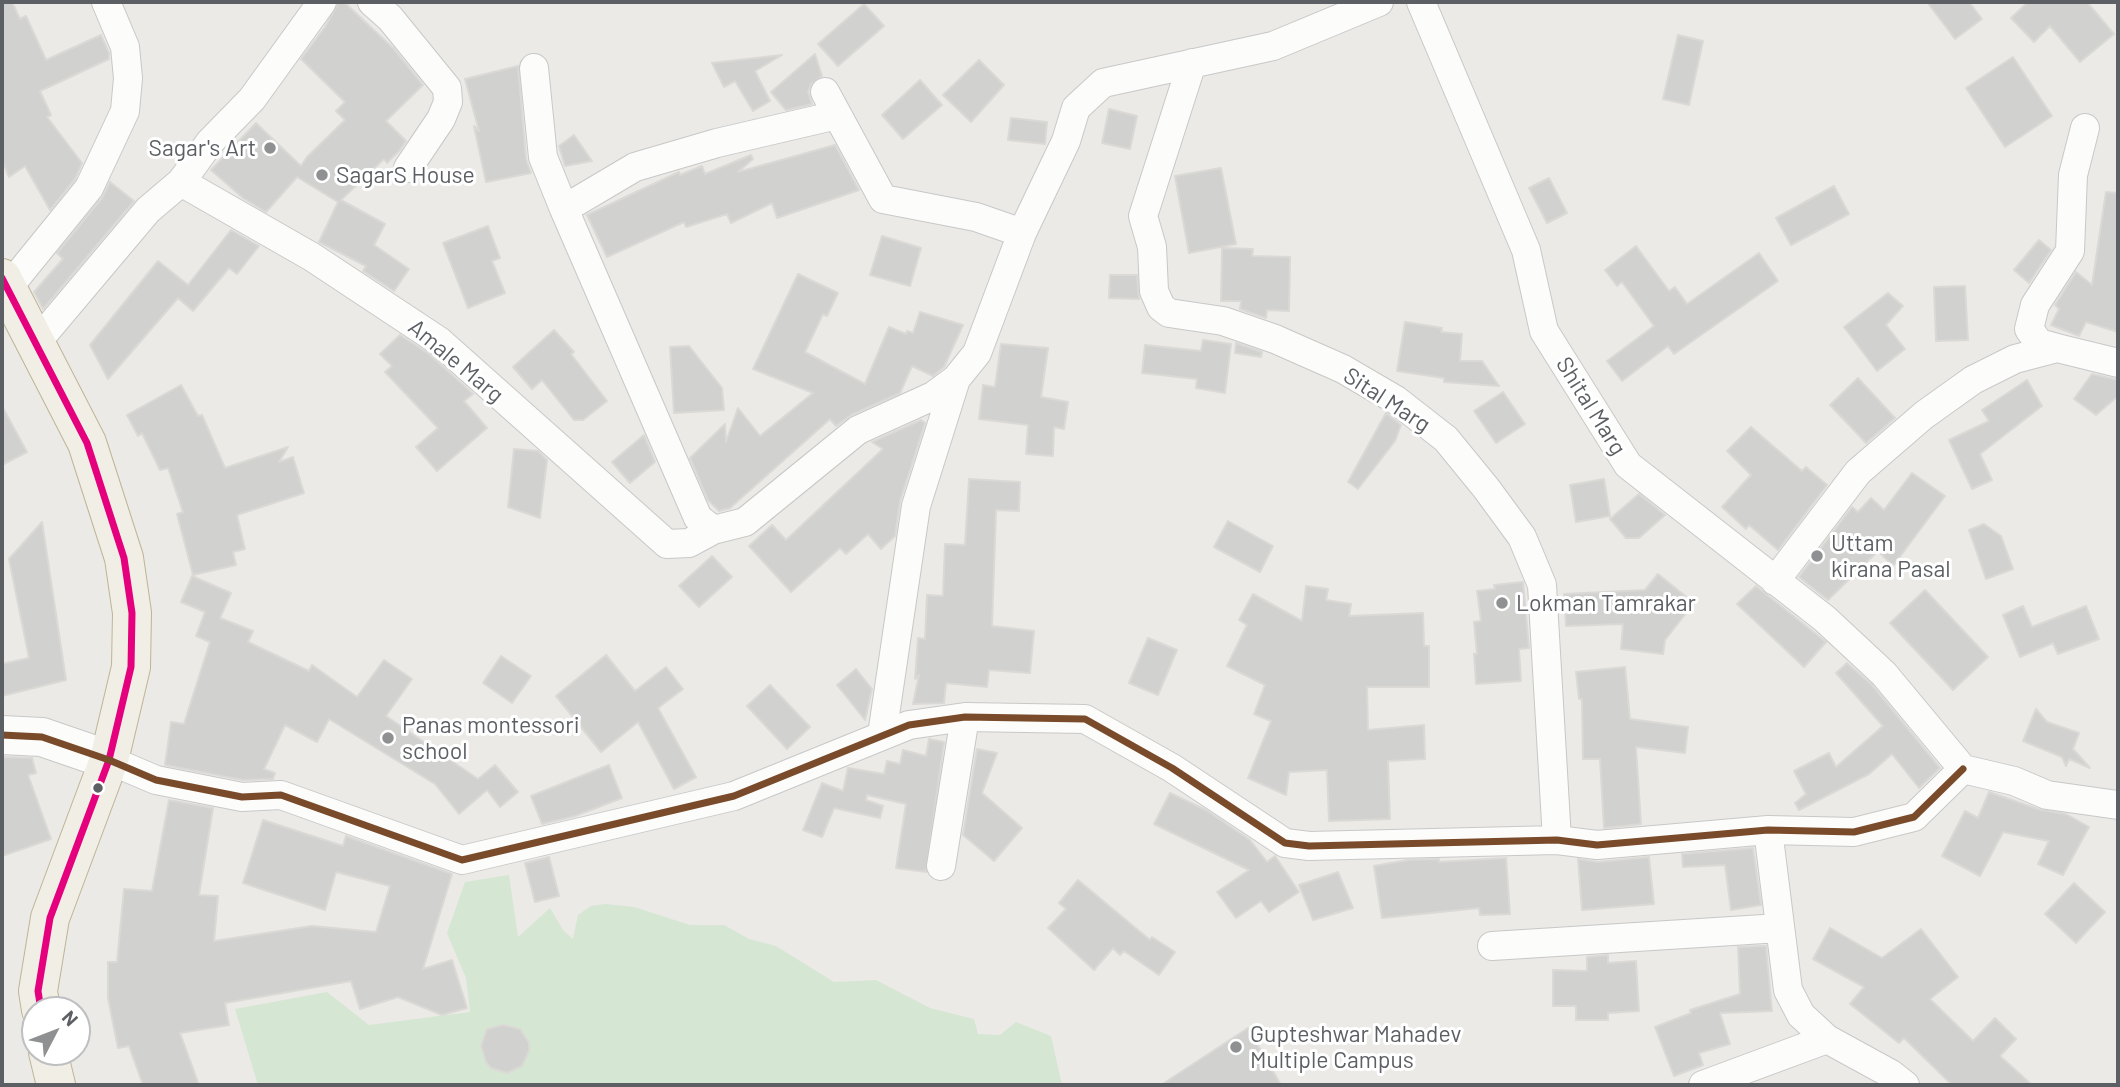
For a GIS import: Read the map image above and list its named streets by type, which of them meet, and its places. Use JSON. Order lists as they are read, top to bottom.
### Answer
{
  "streets": {
    "street": ["Amale Marg", "Sital Marg", "Shital Marg"]
  },
  "places": [
    "Sagar's Art",
    "SagarS House",
    "Uttam kirana Pasal",
    "Lokman Tamrakar",
    "Panas montessori school",
    "Gupteshwar Mahadev Multiple Campus"
  ],
  "north": "top right"
}
